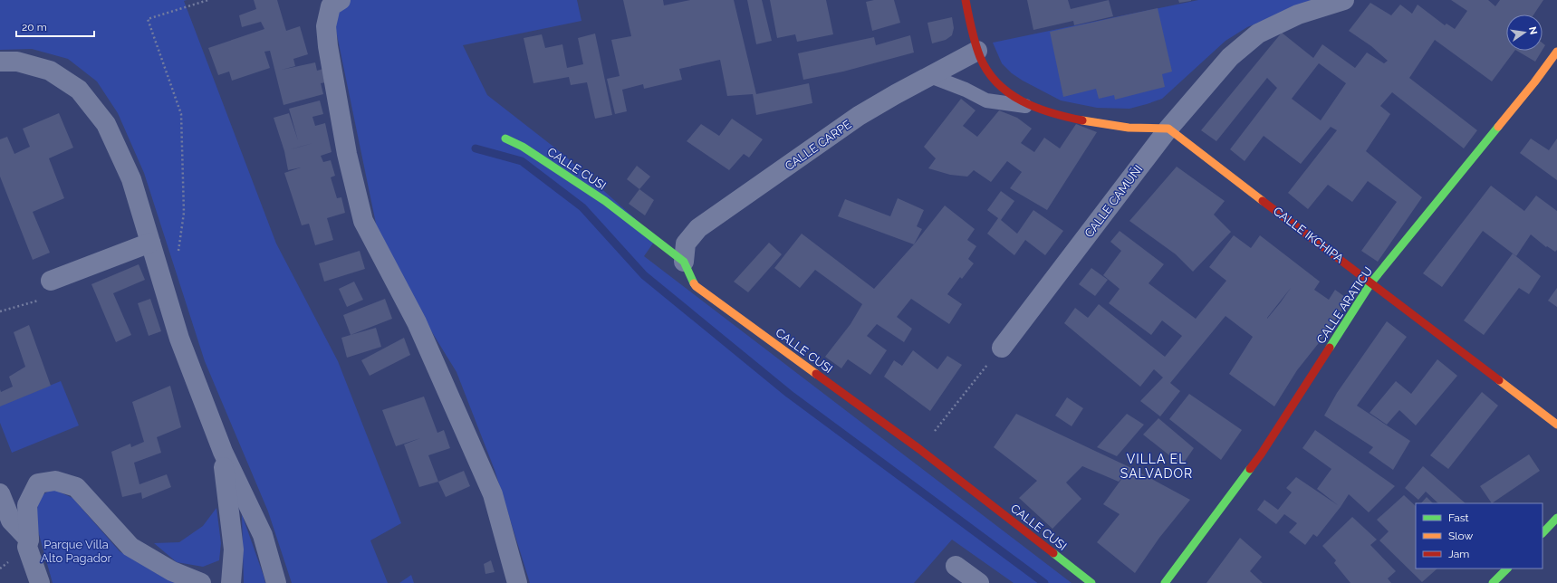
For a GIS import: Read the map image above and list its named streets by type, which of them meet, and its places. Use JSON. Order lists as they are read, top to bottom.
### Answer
{
  "streets": {
    "street": [
      "CALLE CARPE",
      "CALLE CUSI",
      "CALLE CAMUÑI",
      "CALLE IKCHIPA",
      "CALLE ARATICU"
    ]
  },
  "crossings": [
    ["CALLE CARPE", "CALLE CUSI"],
    ["CALLE CAMUÑI", "CALLE IKCHIPA"],
    ["CALLE IKCHIPA", "CALLE ARATICU"]
  ],
  "districts": ["VILLA EL SALVADOR"],
  "parks": ["Parque Villa Alto Pagador"],
  "legend": ["Fast", "Slow", "Jam"],
  "scale_bar": "20 m",
  "north": "right"
}
